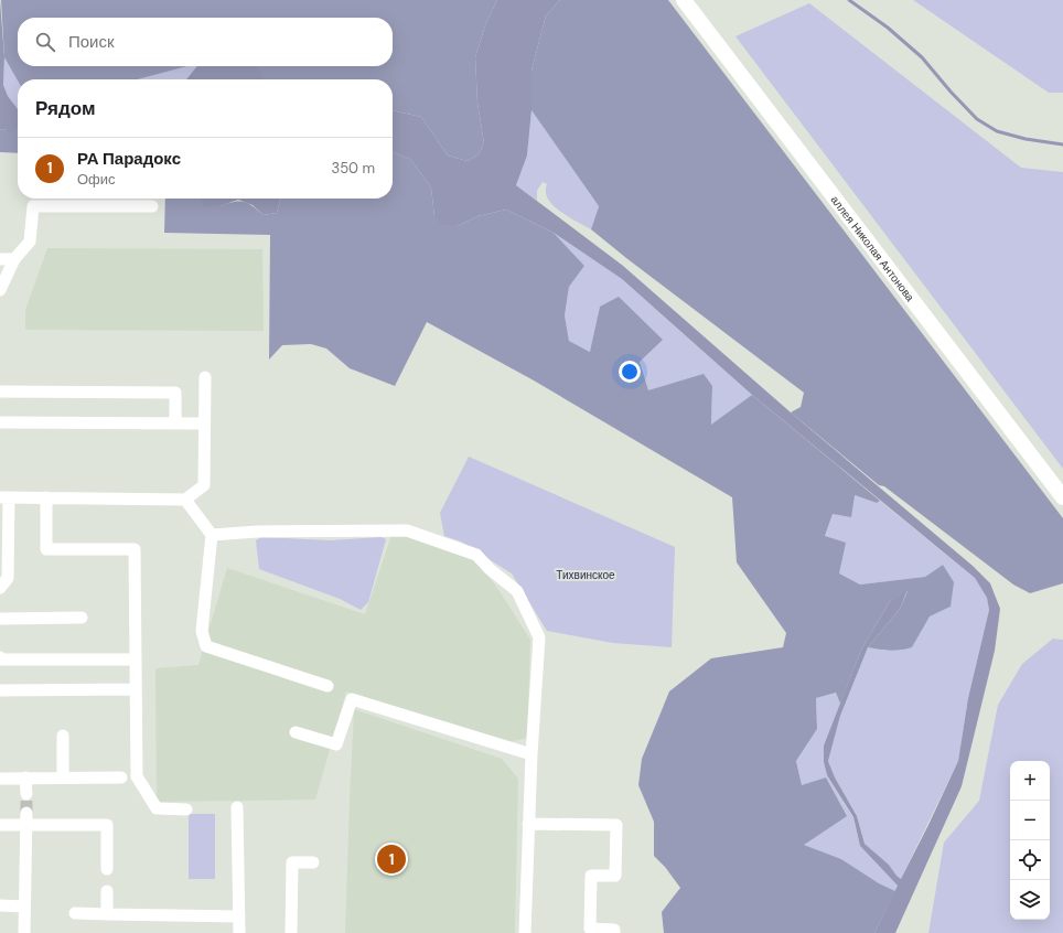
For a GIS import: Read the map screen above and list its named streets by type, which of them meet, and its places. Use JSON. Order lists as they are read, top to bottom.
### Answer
{
  "streets": {
    "main road": ["аллея Николая Антонова"]
  },
  "parks": ["Тихвинское"],
  "page": {
    "search": "Поиск",
    "heading": "Рядом",
    "list": [
      {
        "mark": "1",
        "name": "РА Парадокс",
        "note": "Офис",
        "value": "350 m"
      }
    ],
    "map_buttons": ["+", "−"],
    "pins": "1"
  }
}
